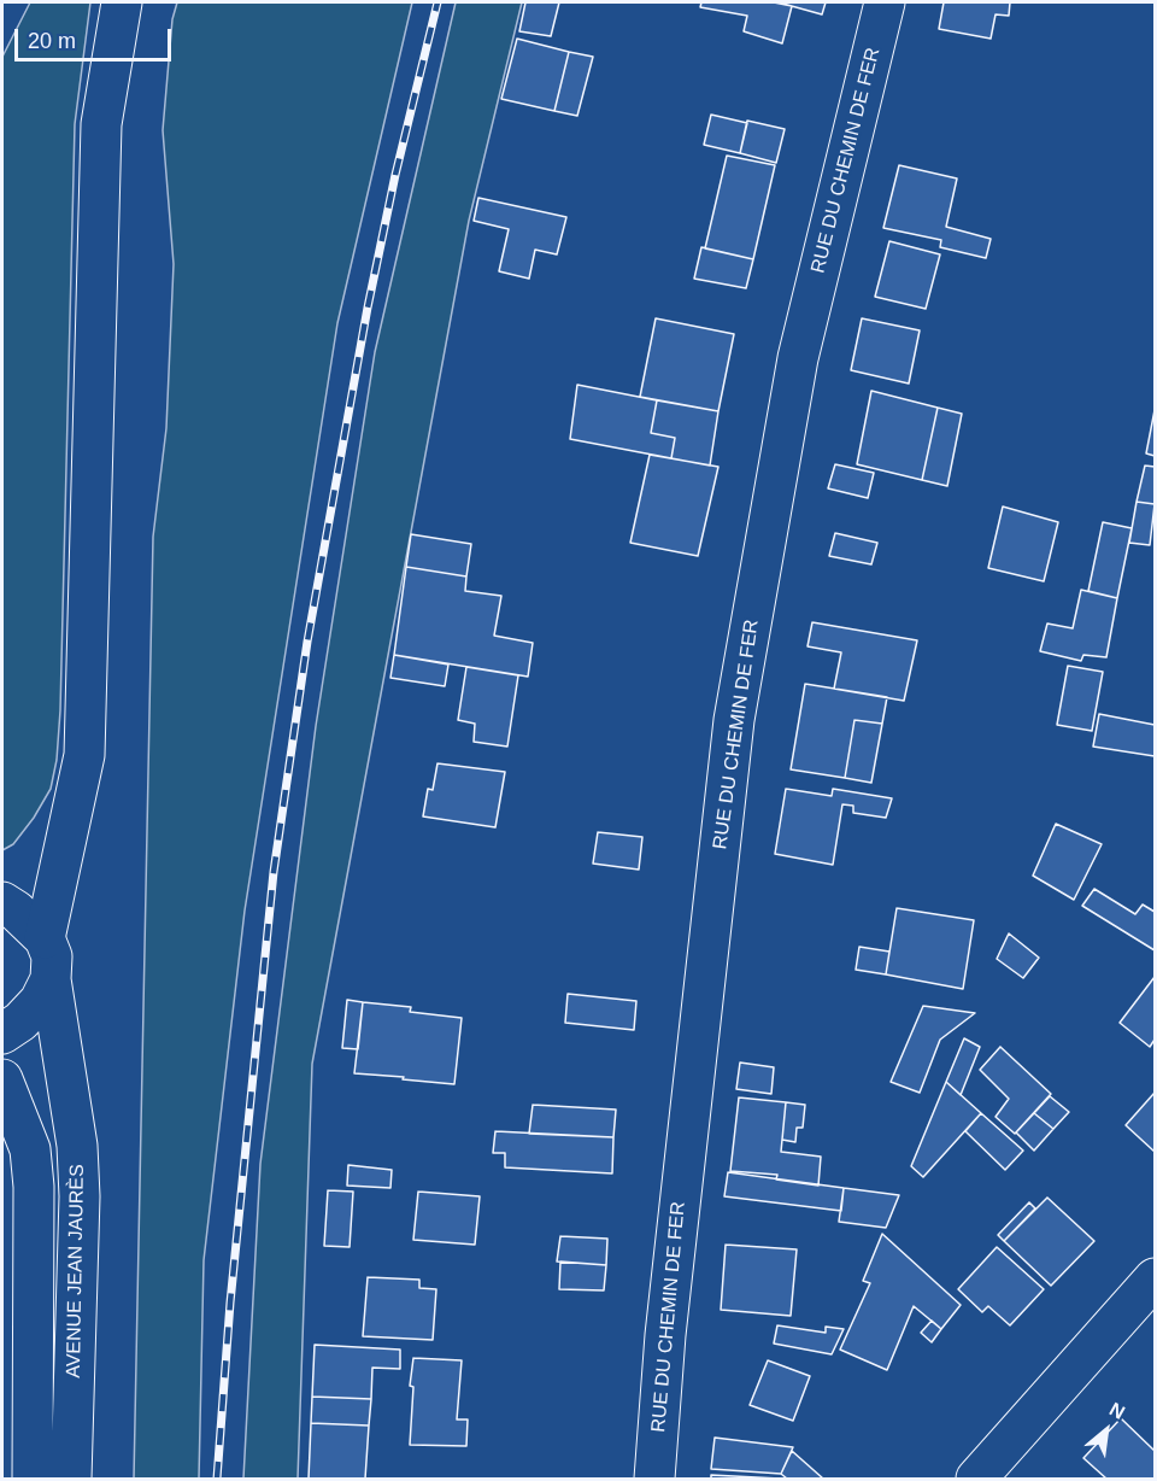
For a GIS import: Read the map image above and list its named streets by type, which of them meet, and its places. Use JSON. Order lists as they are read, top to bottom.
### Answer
{
  "streets": {
    "main road": ["RUE DU CHEMIN DE FER", "AVENUE JEAN JAURÈS"]
  },
  "scale_bar": "20 m",
  "north": "top right"
}
